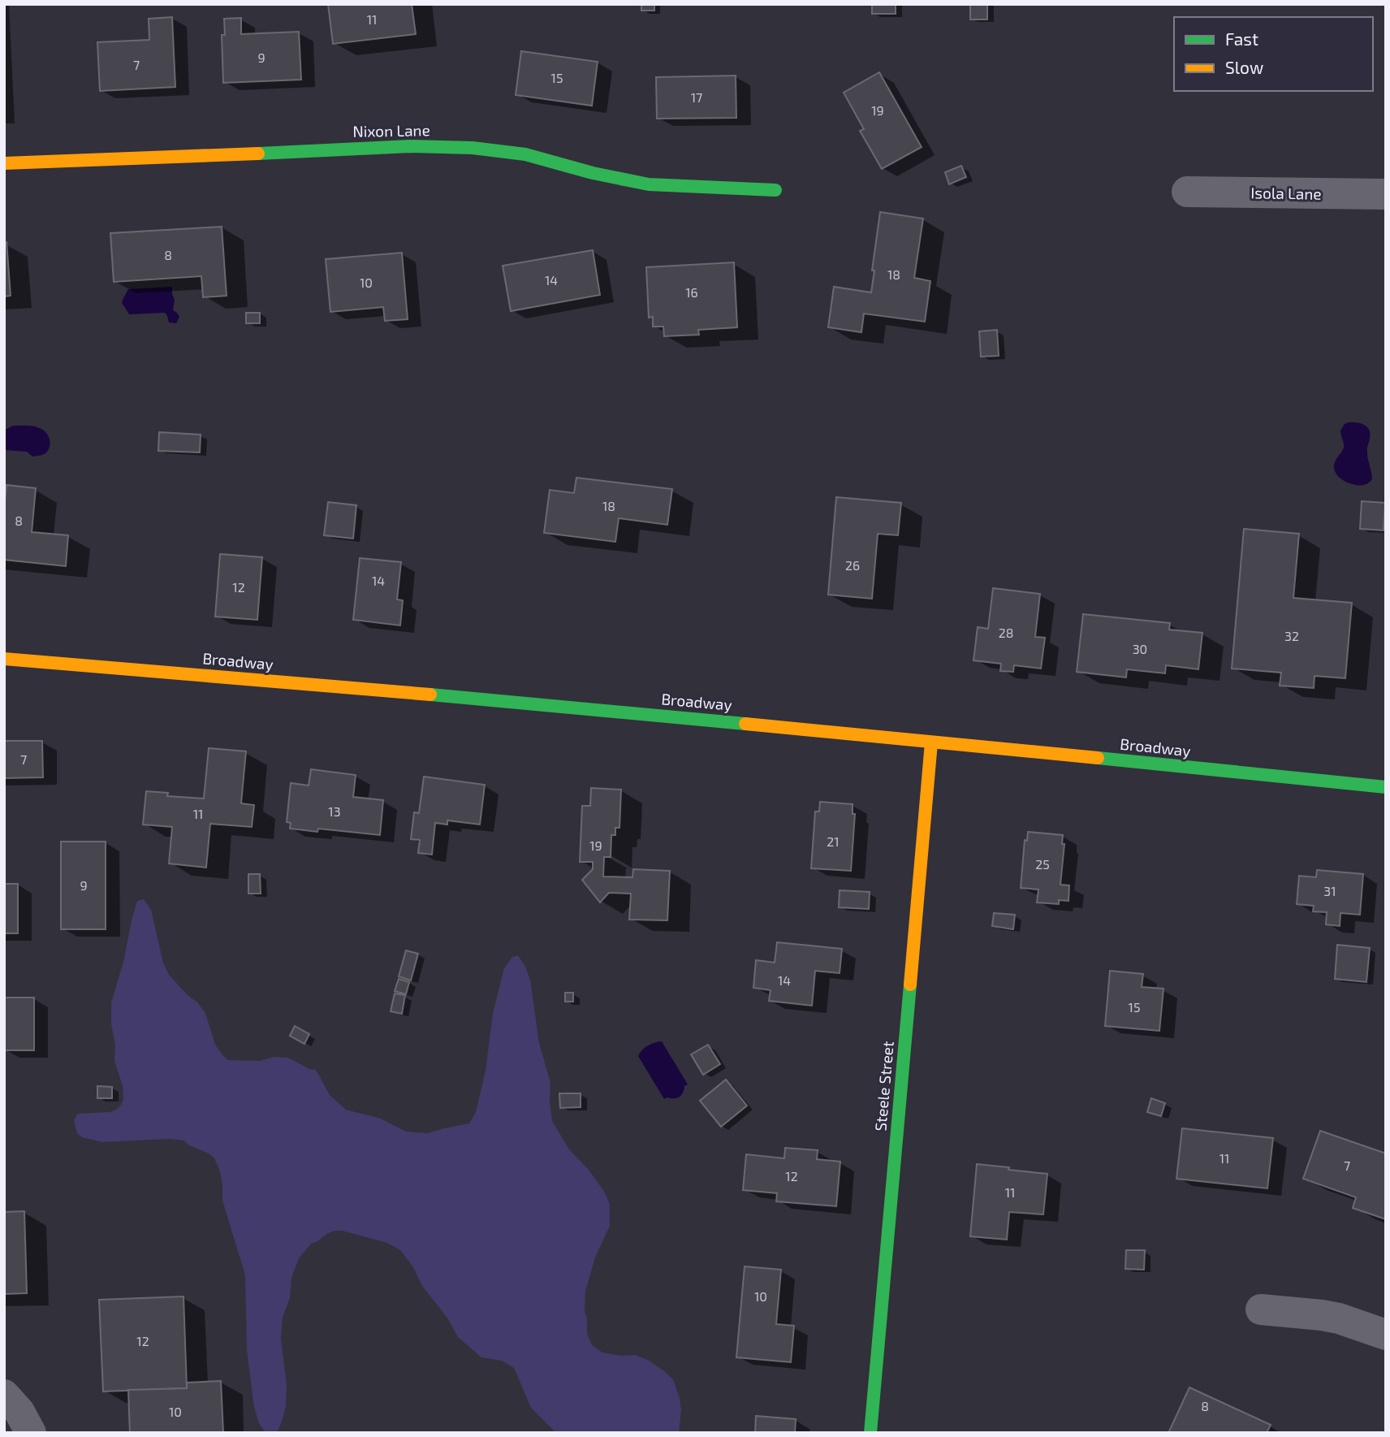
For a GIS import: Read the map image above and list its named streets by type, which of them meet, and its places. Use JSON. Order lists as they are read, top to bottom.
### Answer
{
  "streets": {
    "street": [
      "Nixon Lane",
      "Isola Lane",
      "Broadway",
      "Steele Street"
    ]
  },
  "crossings": [
    ["Broadway", "Steele Street"]
  ],
  "house_numbers": [
    "11",
    "9",
    "7",
    "15",
    "17",
    "19",
    "8",
    "18",
    "14",
    "10",
    "16",
    "18",
    "8",
    "26",
    "14",
    "12",
    "28",
    "32",
    "30",
    "7",
    "13",
    "11",
    "21",
    "19",
    "25",
    "9",
    "31",
    "14",
    "15",
    "11",
    "7",
    "12",
    "11",
    "10",
    "12",
    "8",
    "10"
  ],
  "legend": ["Fast", "Slow"]
}
